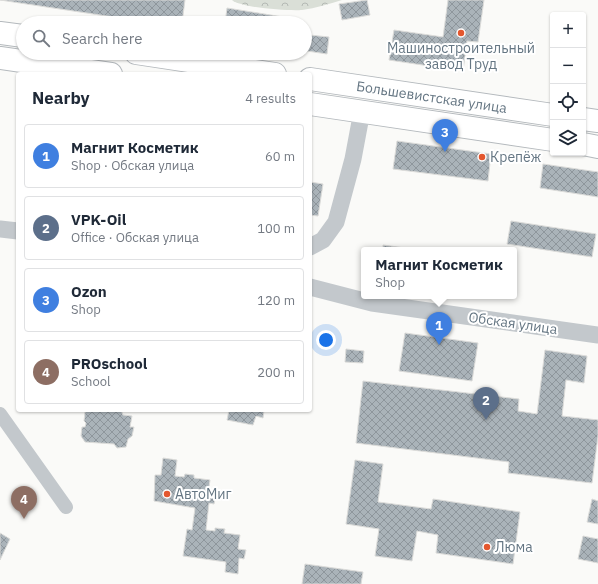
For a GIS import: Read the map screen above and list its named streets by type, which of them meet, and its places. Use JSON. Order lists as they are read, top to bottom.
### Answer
{
  "streets": {
    "highway": ["Большевистская улица"],
    "street": ["Обская улица"]
  },
  "places": [
    "Машиностроительный завод Труд",
    "Крепёж",
    "АвтоМиг",
    "Люма"
  ],
  "page": {
    "map_buttons": ["+", "−"],
    "search": "Search here",
    "heading": ["Nearby", "4 results"],
    "pins": [
      "3",
      "1",
      "2",
      "4"
    ],
    "list": [
      {
        "mark": "1",
        "name": "Магнит Косметик",
        "note": "Shop · Обская улица",
        "value": "60 m"
      },
      {
        "mark": "2",
        "name": "VPK-Oil",
        "note": "Office · Обская улица",
        "value": "100 m"
      },
      {
        "mark": "3",
        "name": "Ozon",
        "note": "Shop",
        "value": "120 m"
      },
      {
        "mark": "4",
        "name": "PROschool",
        "note": "School",
        "value": "200 m"
      }
    ],
    "popup": ["Магнит Косметик", "Shop"]
  }
}
